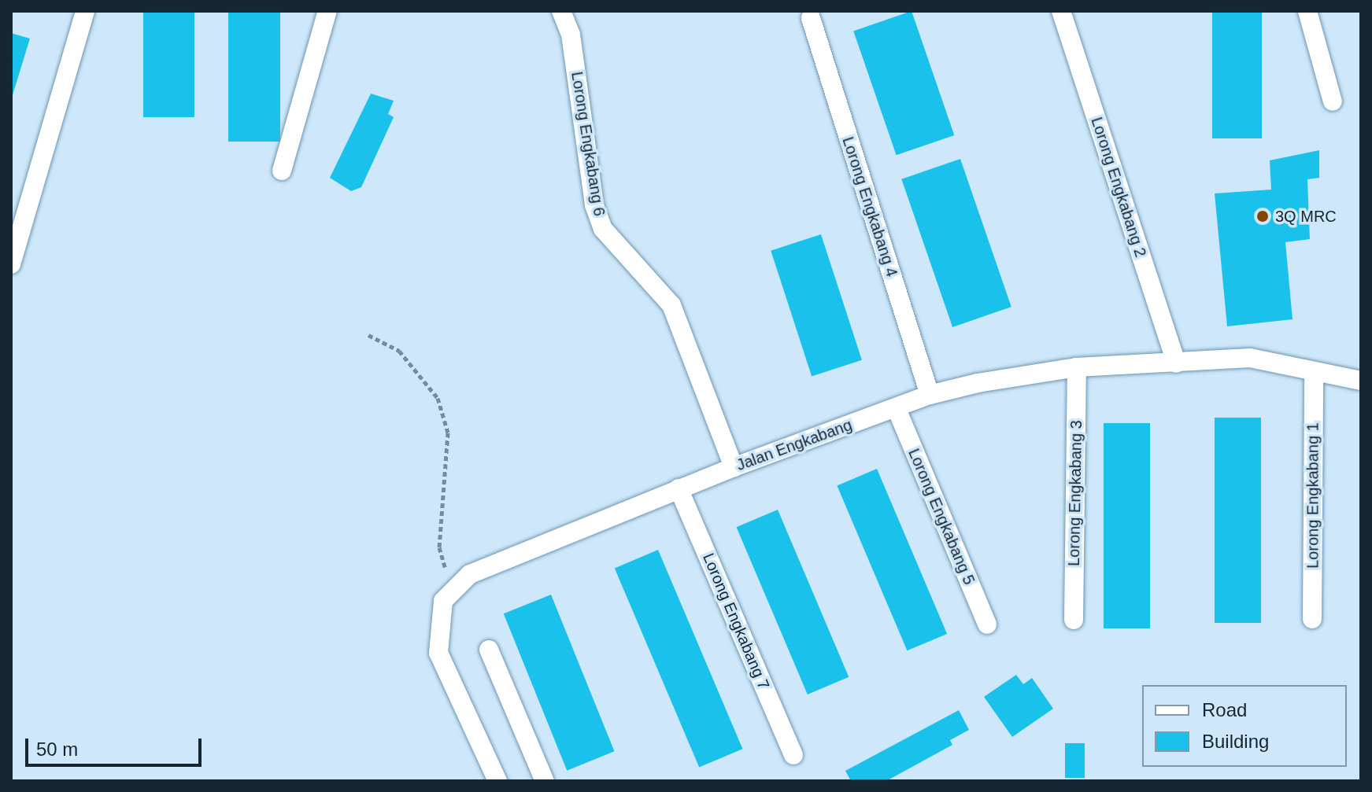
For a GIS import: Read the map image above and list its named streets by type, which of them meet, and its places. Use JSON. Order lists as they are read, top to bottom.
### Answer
{
  "streets": {
    "street": [
      "Lorong Engkabang 6",
      "Lorong Engkabang 2",
      "Lorong Engkabang 4",
      "Jalan Engkabang",
      "Lorong Engkabang 3",
      "Lorong Engkabang 1",
      "Lorong Engkabang 5",
      "Lorong Engkabang 7"
    ]
  },
  "crossings": [
    ["Lorong Engkabang 6", "Jalan Engkabang"],
    ["Lorong Engkabang 2", "Jalan Engkabang"],
    ["Lorong Engkabang 4", "Jalan Engkabang"],
    ["Jalan Engkabang", "Lorong Engkabang 3"],
    ["Jalan Engkabang", "Lorong Engkabang 1"],
    ["Jalan Engkabang", "Lorong Engkabang 5"],
    ["Jalan Engkabang", "Lorong Engkabang 7"]
  ],
  "places": ["3Q MRC"],
  "legend": ["Road", "Building"],
  "scale_bar": "50 m"
}
